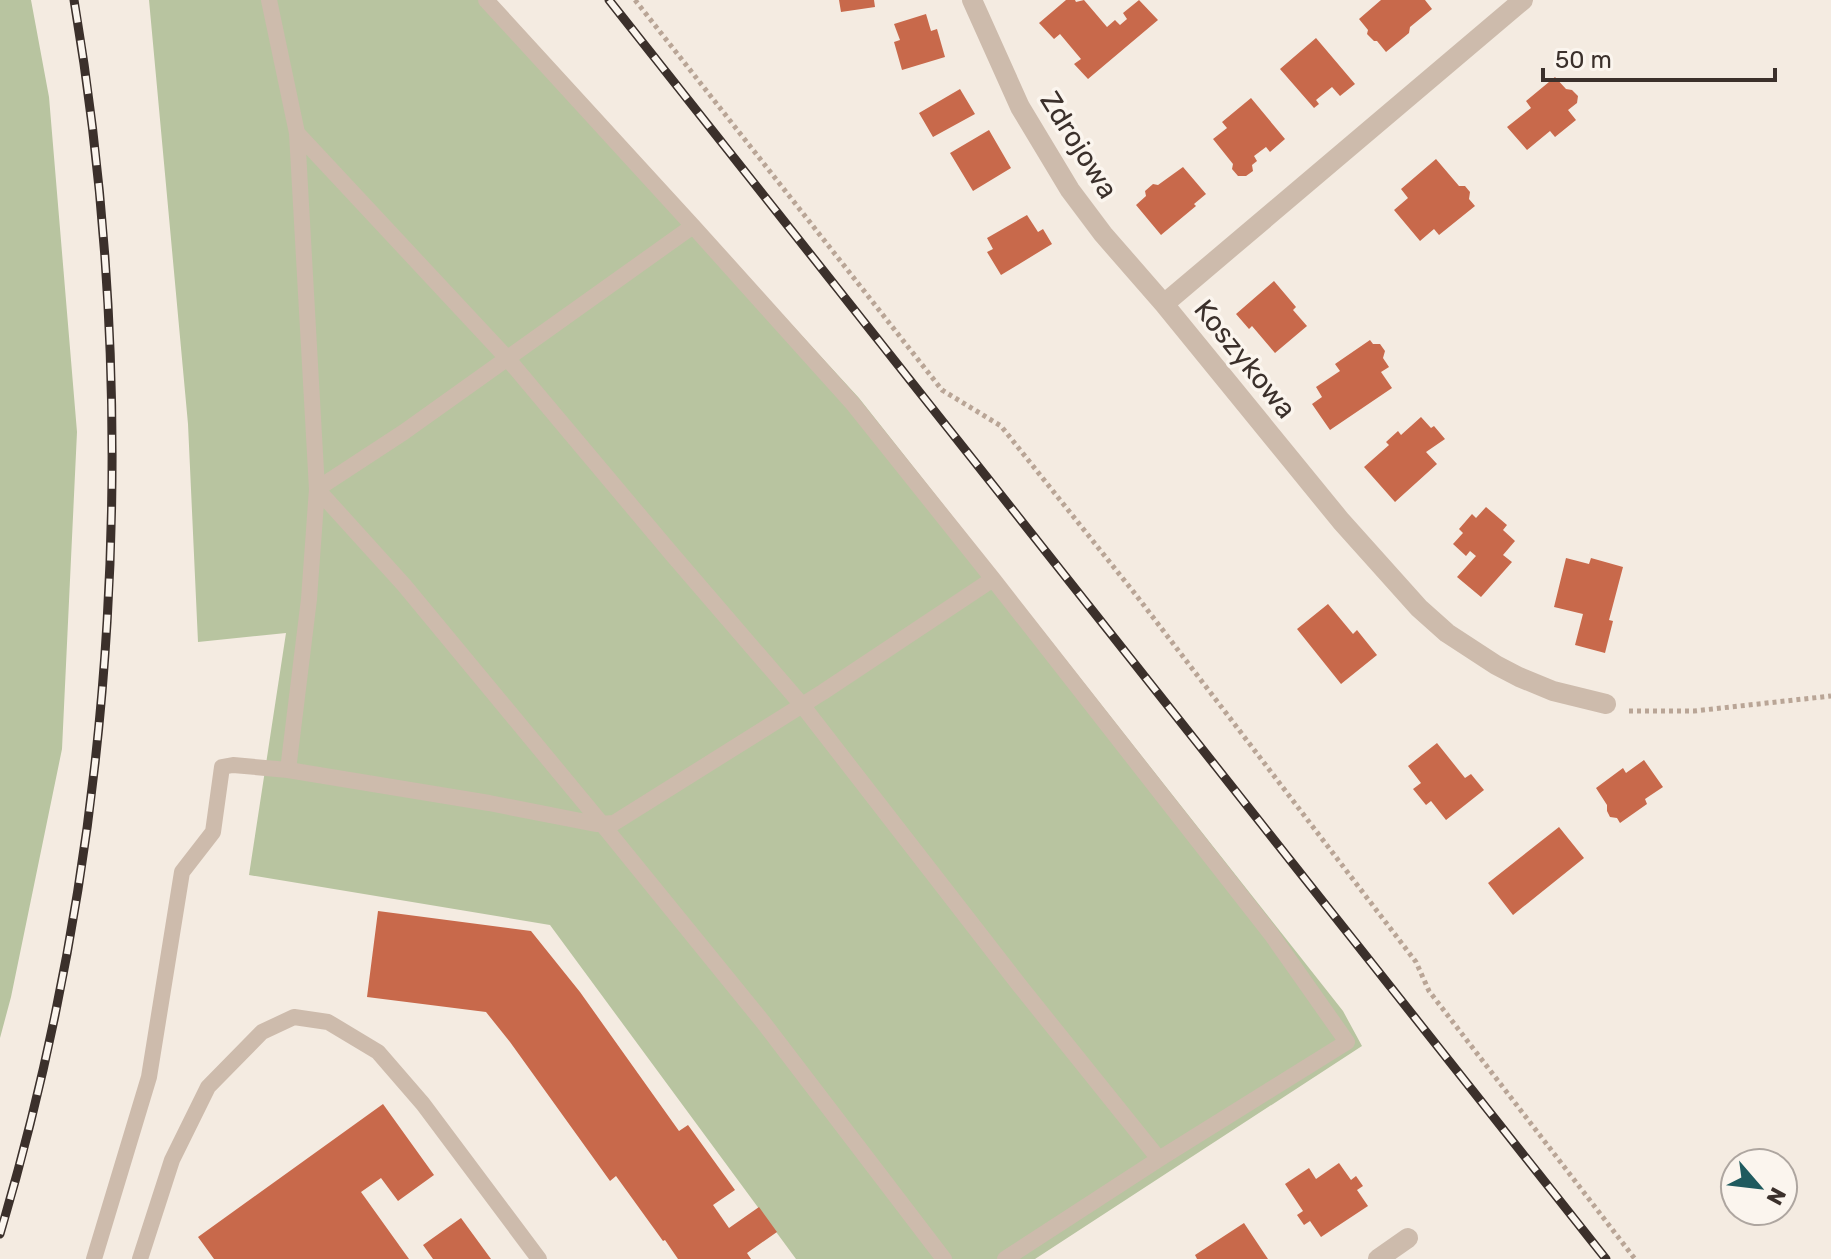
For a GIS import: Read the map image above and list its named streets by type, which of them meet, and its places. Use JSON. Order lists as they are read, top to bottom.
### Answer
{
  "streets": {
    "street": ["Zdrojowa", "Koszykowa"]
  },
  "crossings": [
    ["Zdrojowa", "Koszykowa"]
  ],
  "scale_bar": "50 m",
  "north": "bottom right"
}
